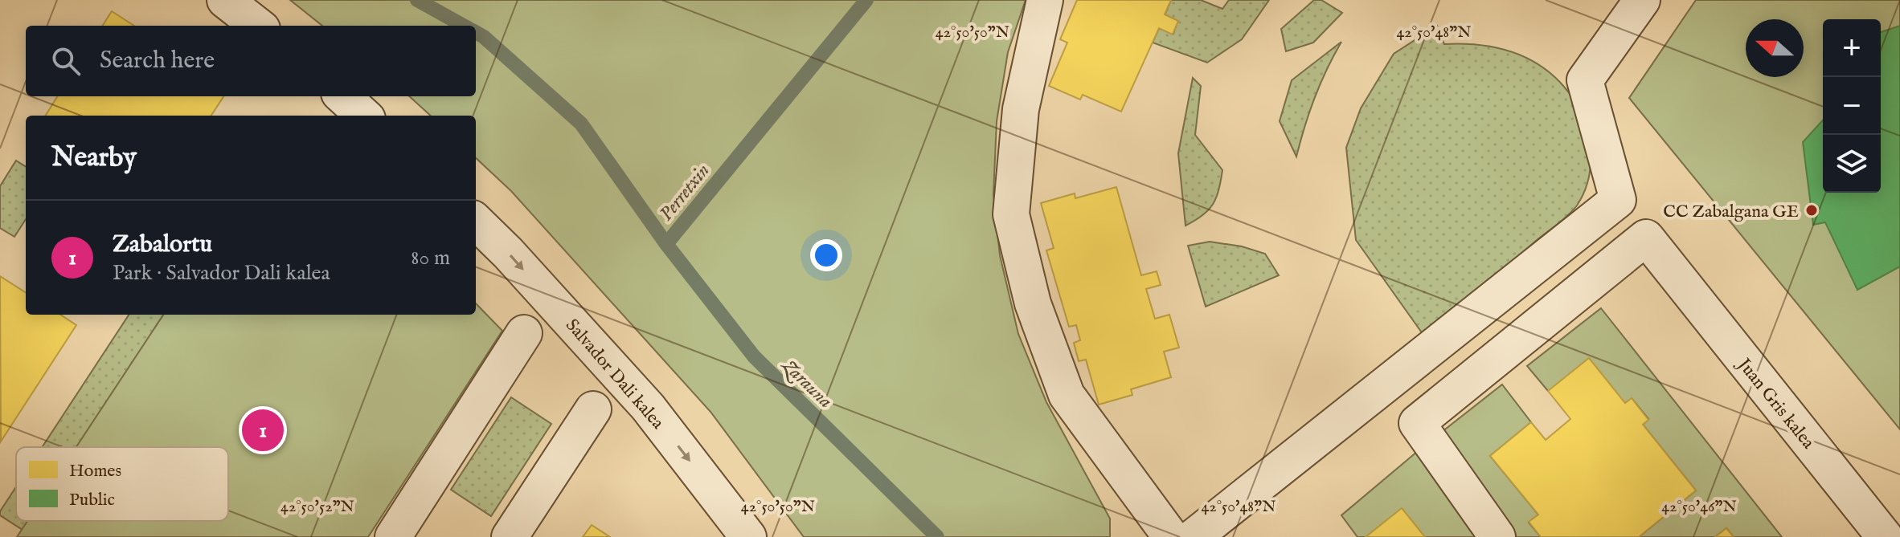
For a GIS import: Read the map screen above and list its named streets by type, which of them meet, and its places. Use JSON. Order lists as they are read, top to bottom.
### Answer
{
  "streets": {
    "street": ["Salvador Dali kalea", "Juan Gris kalea"]
  },
  "one_way": ["Salvador Dali kalea"],
  "water": ["Perretxin", "Zarauna"],
  "places": ["CC Zabalgana GE"],
  "legend": ["Homes", "Public"],
  "north": "left",
  "page": {
    "map_buttons": ["+", "−"],
    "search": "Search here",
    "heading": "Nearby",
    "list": [
      {
        "mark": "1",
        "name": "Zabalortu",
        "note": "Park · Salvador Dali kalea",
        "value": "80 m"
      }
    ],
    "pins": "1"
  },
  "coordinates": [
    "42°50'50\"N",
    "42°50'48\"N",
    "42°50'52\"N",
    "42°50'46\"N"
  ]
}
